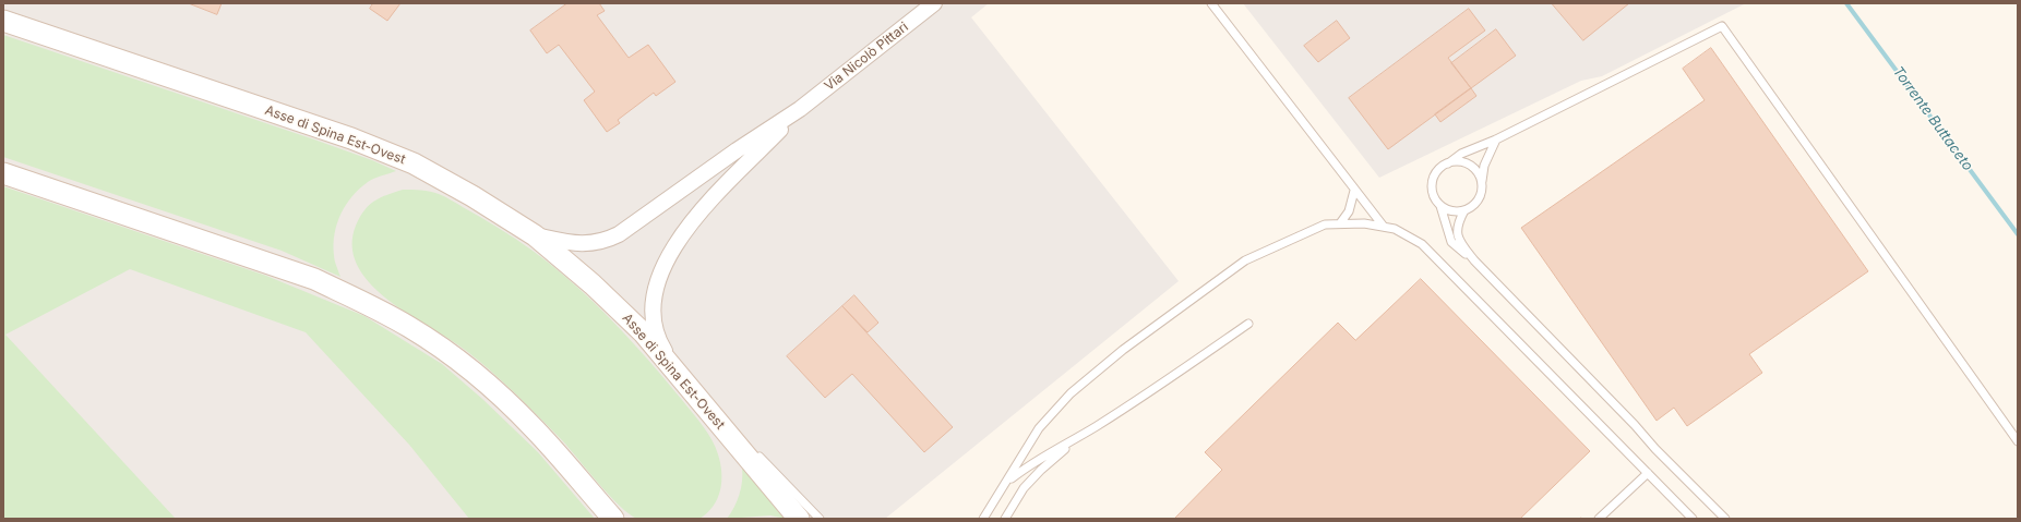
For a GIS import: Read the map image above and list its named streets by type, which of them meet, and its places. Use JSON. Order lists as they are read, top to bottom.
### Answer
{
  "streets": {
    "main road": ["Asse di Spina Est-Ovest"],
    "street": ["Via Nicolò Pittari"]
  },
  "water": ["Torrente Buttaceto"]
}
